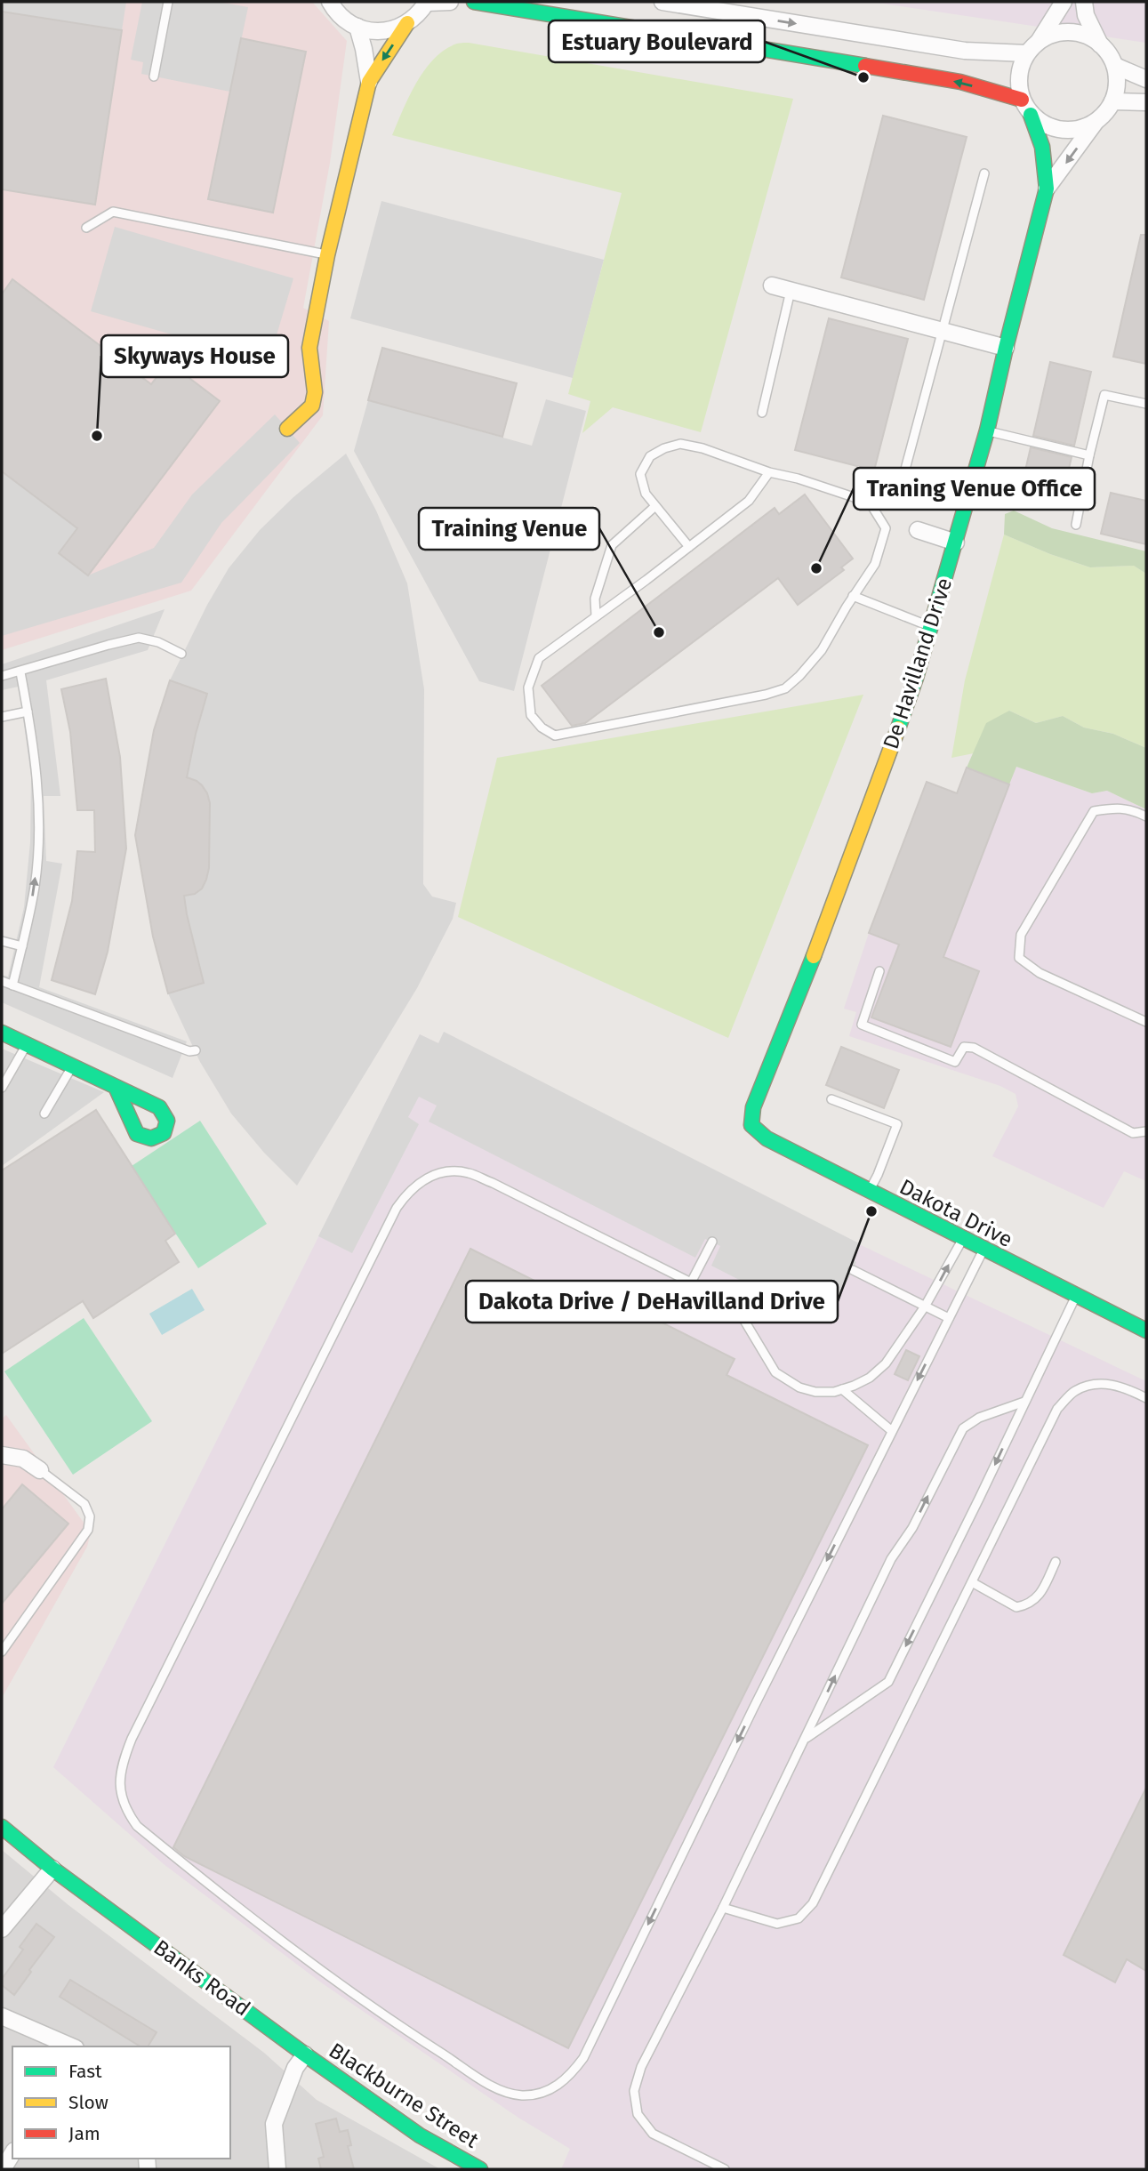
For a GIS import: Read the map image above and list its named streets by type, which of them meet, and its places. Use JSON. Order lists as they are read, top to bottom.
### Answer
{
  "streets": {
    "street": [
      "De Havilland Drive",
      "Dakota Drive",
      "Banks Road",
      "Blackburne Street"
    ]
  },
  "crossings": [
    ["De Havilland Drive", "Dakota Drive"],
    ["Banks Road", "Blackburne Street"]
  ],
  "places": [
    "Estuary Boulevard",
    "Skyways House",
    "Traning Venue Office",
    "Training Venue",
    "Dakota Drive / DeHavilland Drive"
  ],
  "legend": ["Fast", "Slow", "Jam"]
}
